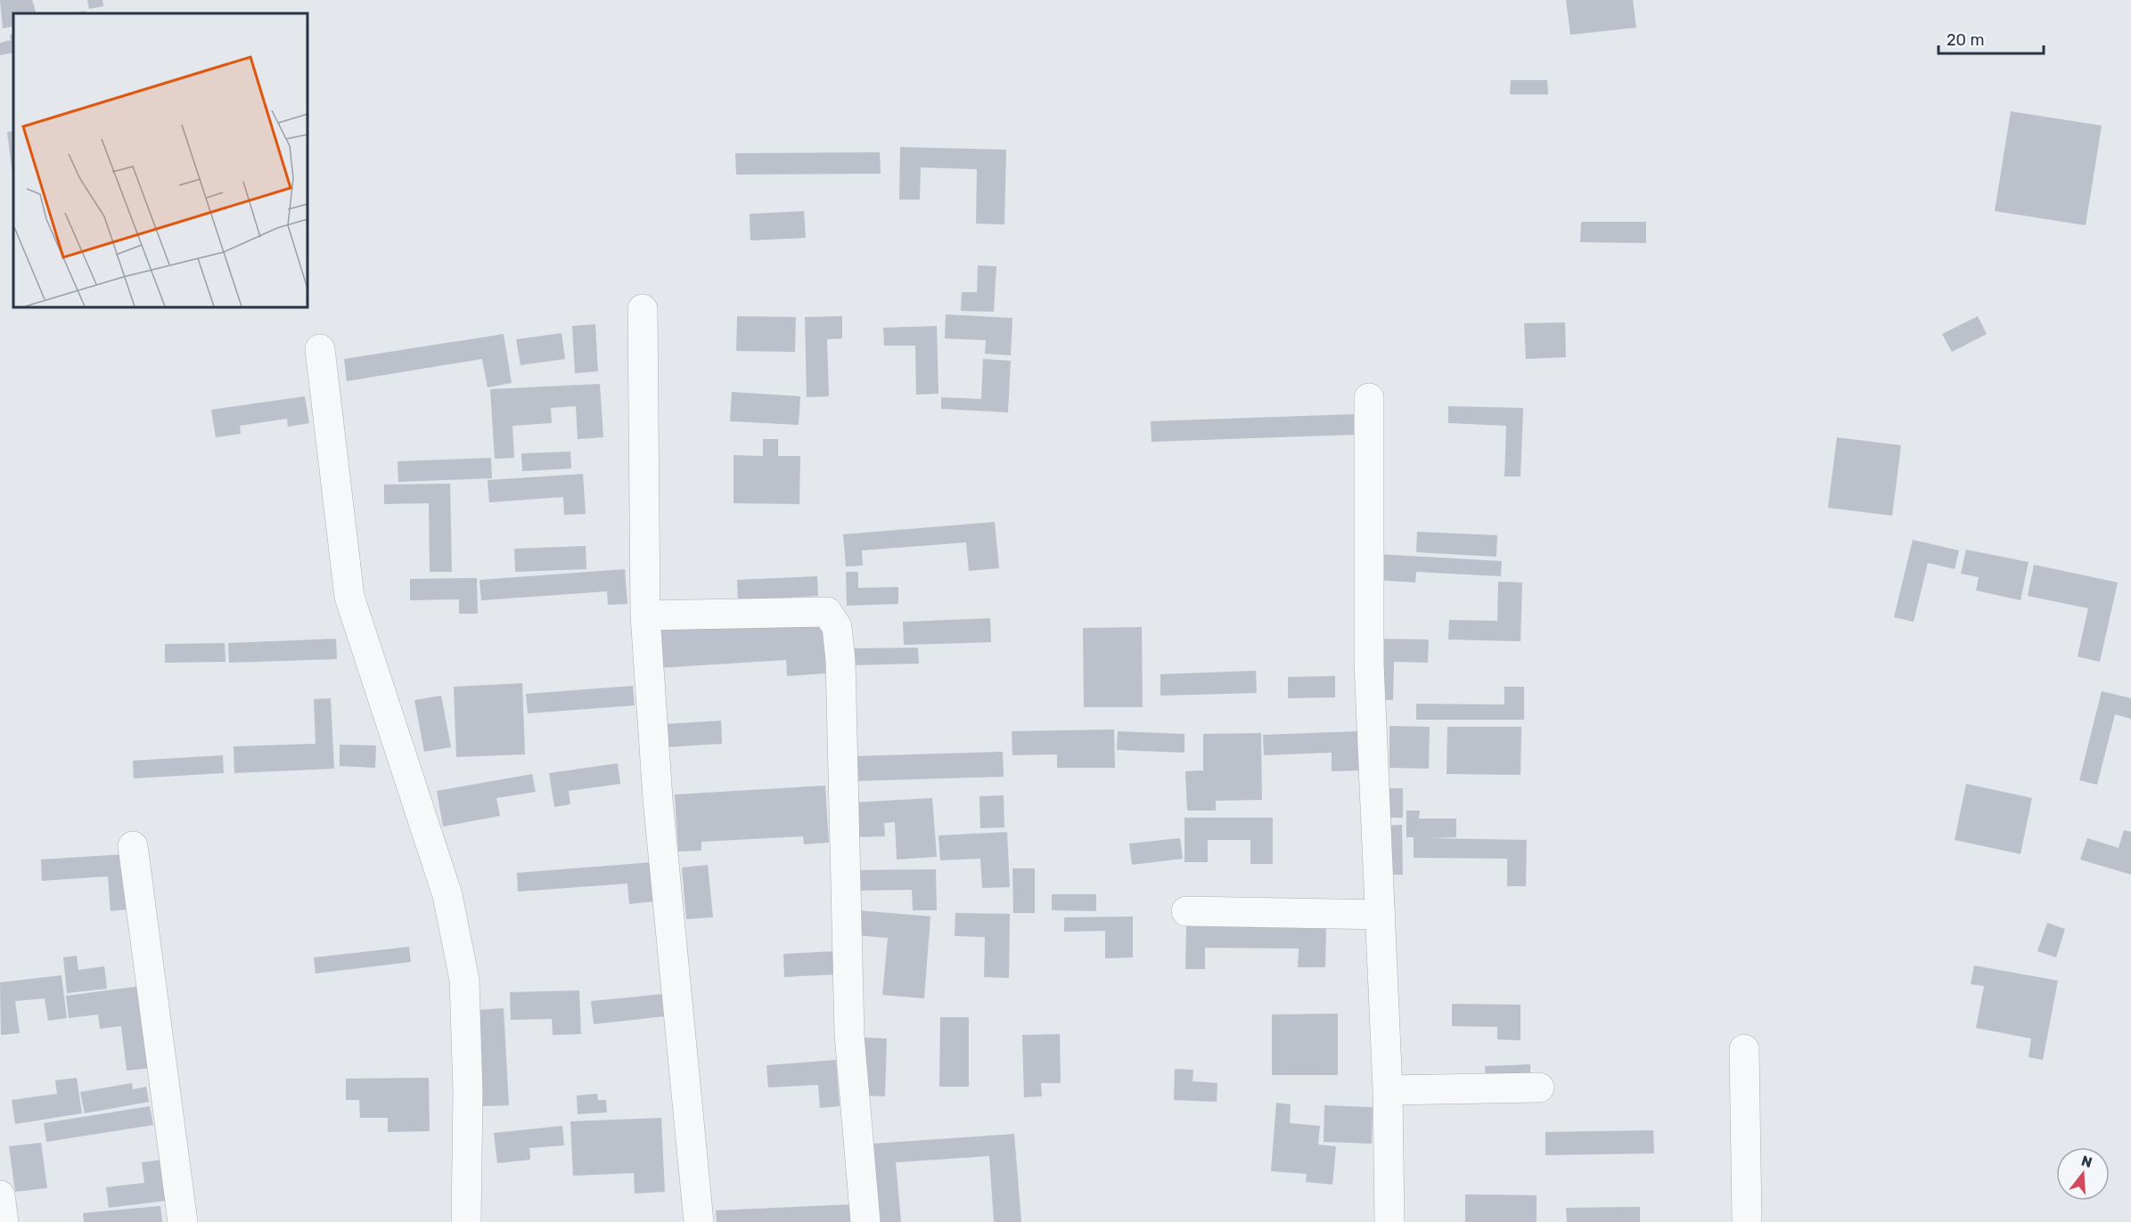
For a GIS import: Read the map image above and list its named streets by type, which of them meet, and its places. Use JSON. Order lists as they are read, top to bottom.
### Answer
{
  "scale_bar": "20 m",
  "north": "top"
}
